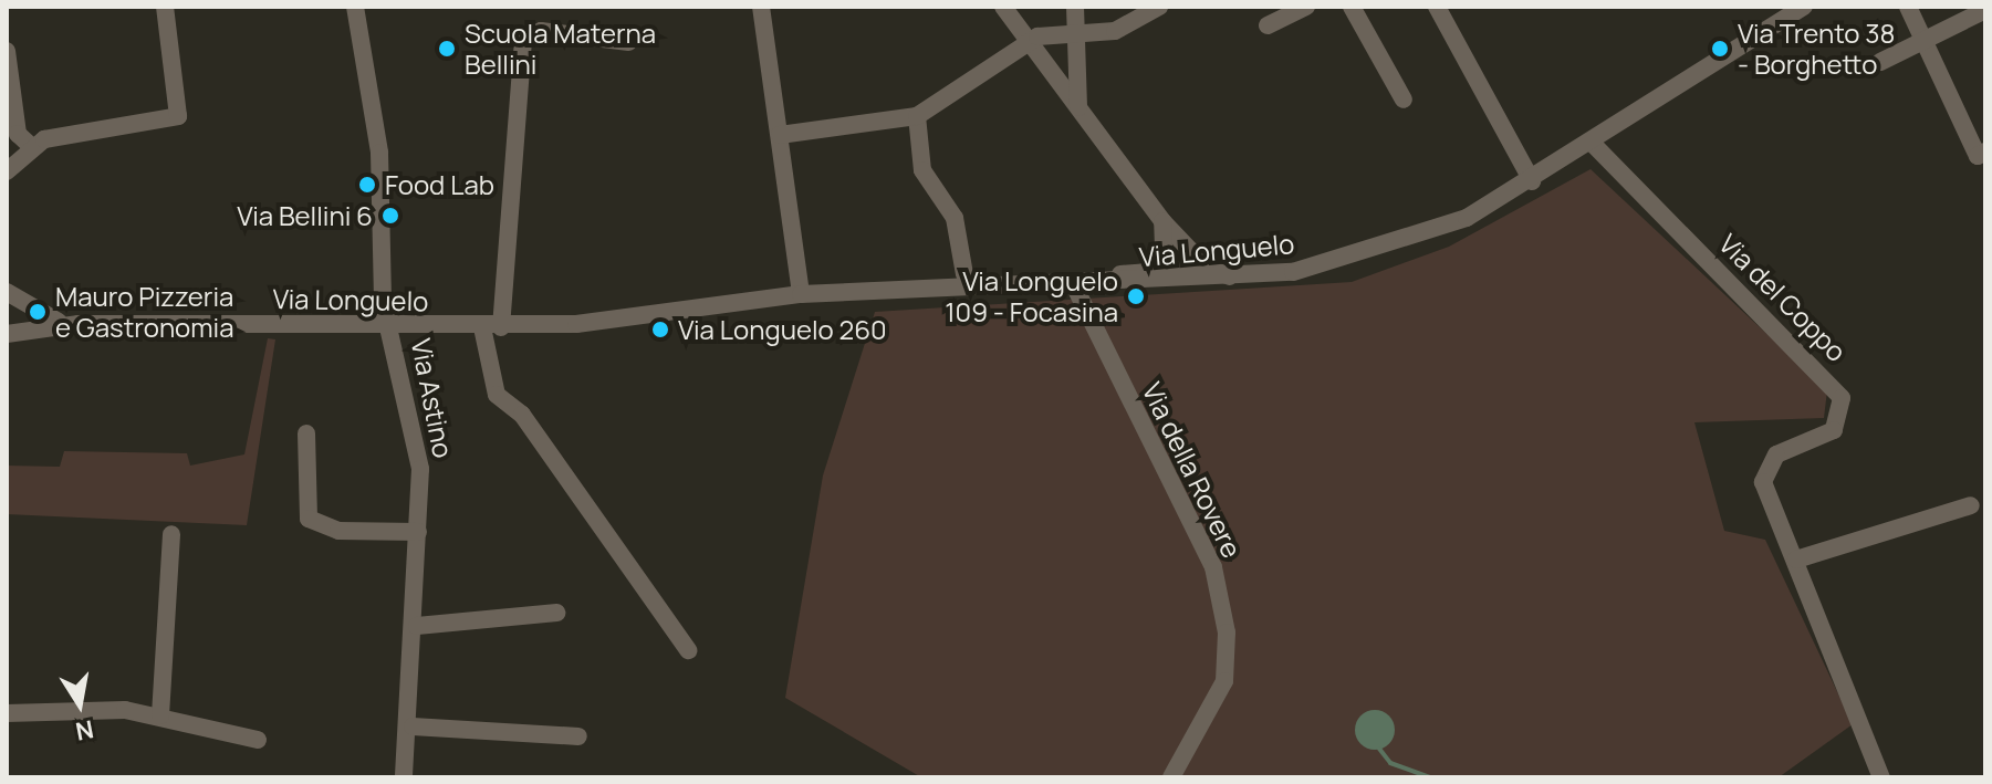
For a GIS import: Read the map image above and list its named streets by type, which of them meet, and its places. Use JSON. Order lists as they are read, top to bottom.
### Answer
{
  "streets": {
    "street": [
      "Via Longuelo",
      "Via del Coppo",
      "Via Astino",
      "Via della Rovere"
    ]
  },
  "crossings": [
    ["Via Longuelo", "Via del Coppo"],
    ["Via Longuelo", "Via Astino"],
    ["Via Longuelo", "Via della Rovere"]
  ],
  "places": [
    "Scuola Materna Bellini",
    "Via Trento 38 - Borghetto",
    "Food Lab",
    "Via Bellini 6",
    "Via Longuelo 109 - Focasina",
    "Mauro Pizzeria e Gastronomia",
    "Via Longuelo 260"
  ],
  "north": "bottom"
}
